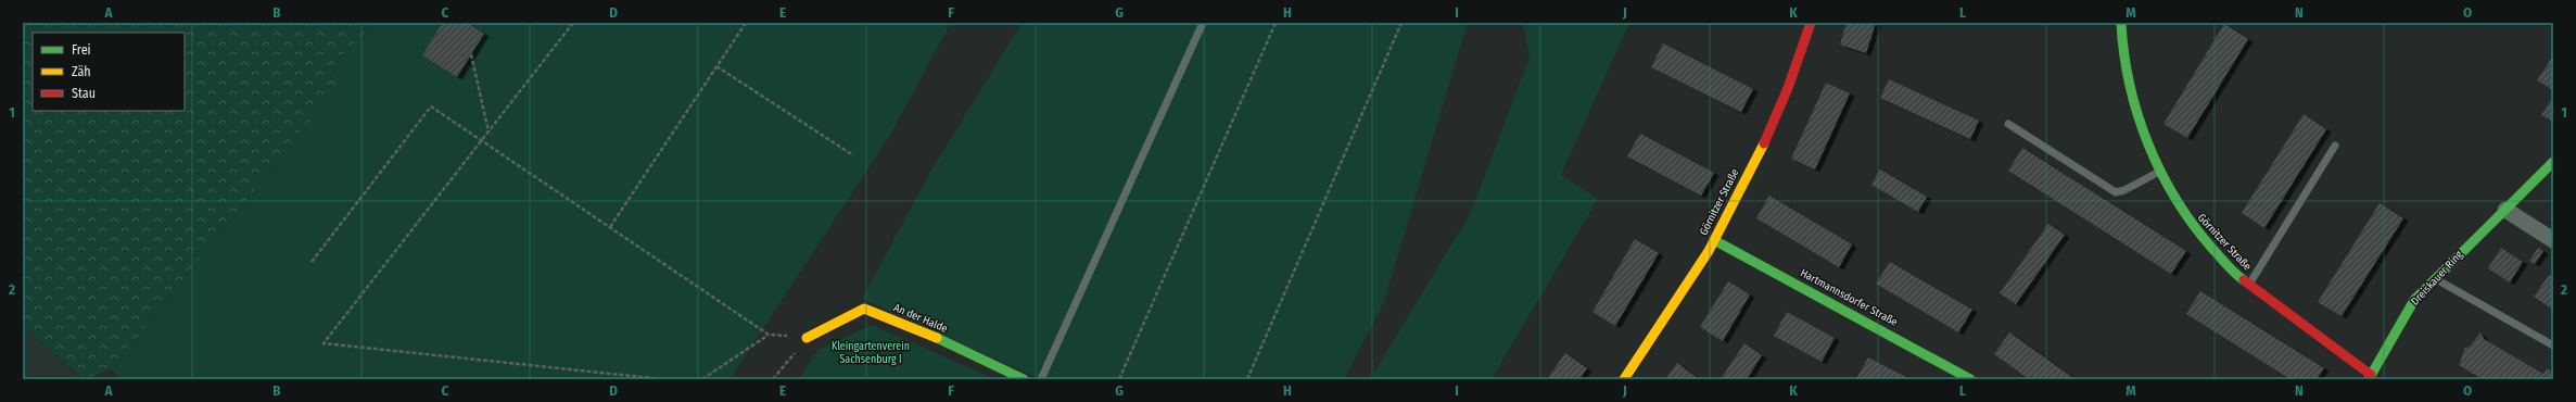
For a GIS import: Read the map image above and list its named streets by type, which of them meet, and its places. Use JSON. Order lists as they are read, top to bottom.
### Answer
{
  "streets": {
    "street": [
      "Görnitzer Straße",
      "Dreiskauer Ring",
      "Hartmannsdorfer Straße",
      "An der Halde"
    ]
  },
  "crossings": [
    ["Görnitzer Straße", "Dreiskauer Ring"],
    ["Görnitzer Straße", "Hartmannsdorfer Straße"]
  ],
  "parks": ["Kleingartenverein Sachsenburg I"],
  "legend": ["Frei", "Zäh", "Stau"],
  "grid": {
    "columns": [
      "A",
      "B",
      "C",
      "D",
      "E",
      "F",
      "G",
      "H",
      "I",
      "J",
      "K",
      "L",
      "M",
      "N",
      "O"
    ],
    "rows": ["1", "2"]
  }
}
